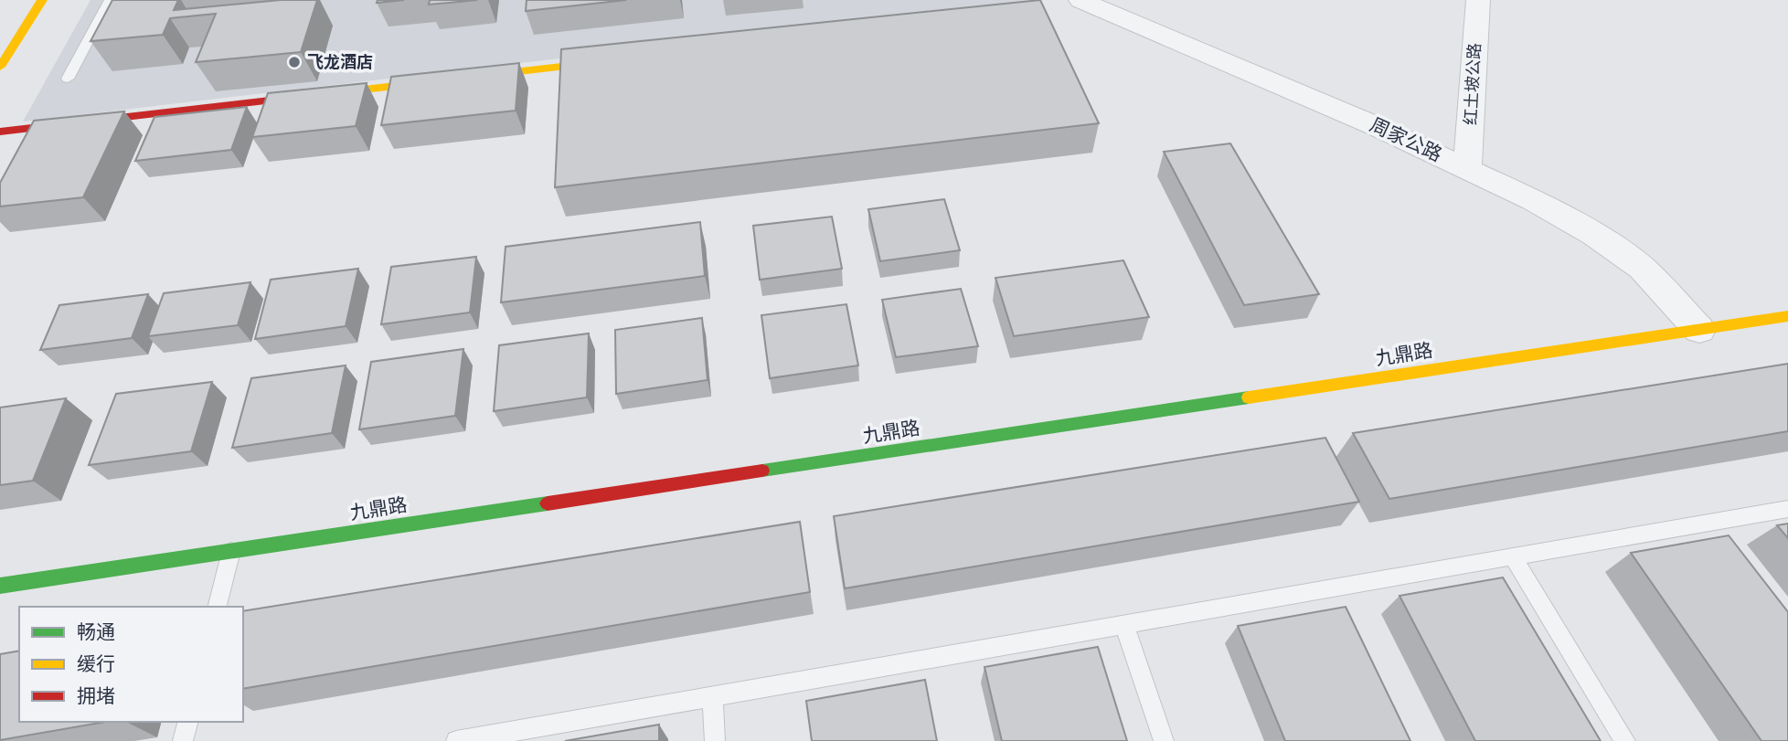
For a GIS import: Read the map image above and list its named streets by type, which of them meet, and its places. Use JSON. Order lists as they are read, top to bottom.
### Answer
{
  "streets": {
    "street": ["红土坡公路", "周家公路", "九鼎路"]
  },
  "crossings": [
    ["红土坡公路", "周家公路"],
    ["周家公路", "九鼎路"]
  ],
  "places": ["飞龙酒店"],
  "legend": ["畅通", "缓行", "拥堵"]
}
